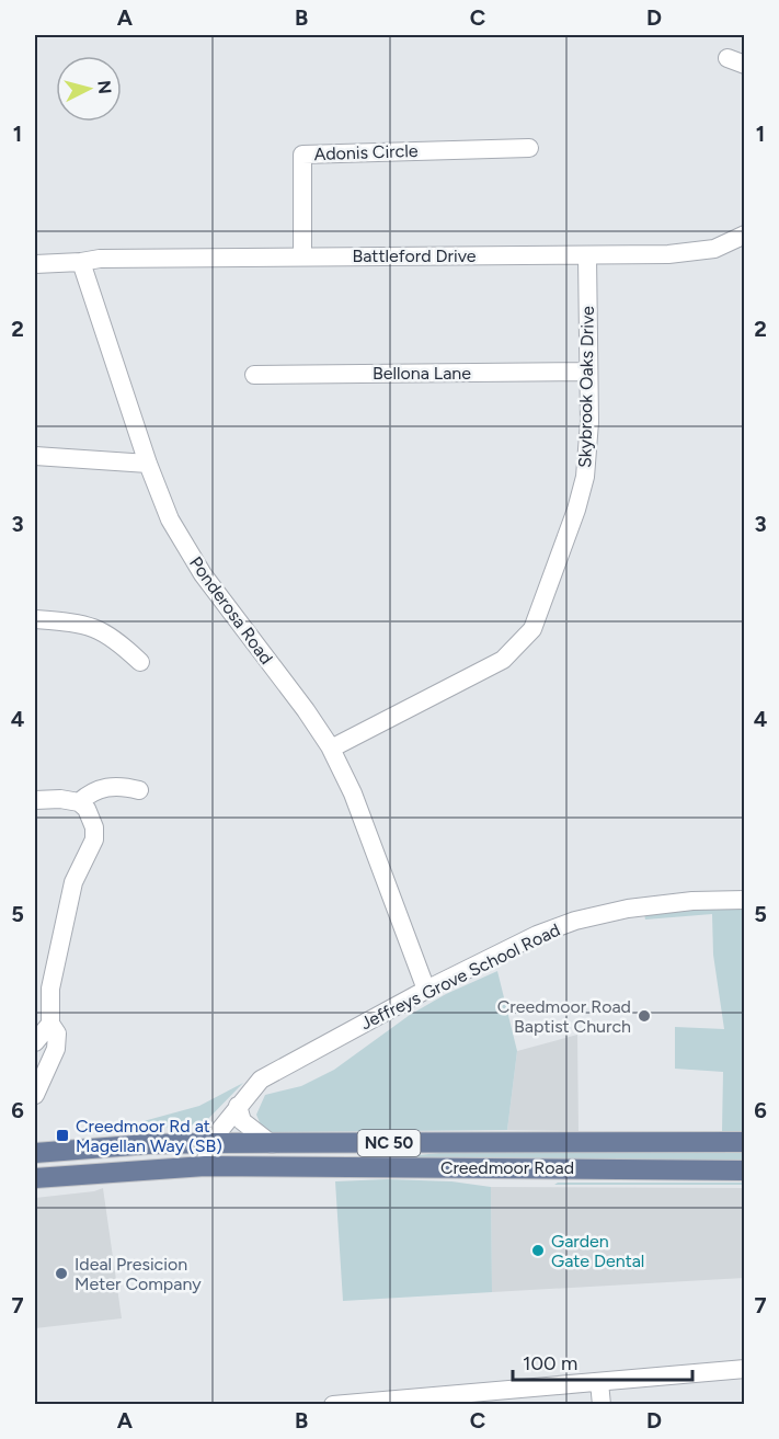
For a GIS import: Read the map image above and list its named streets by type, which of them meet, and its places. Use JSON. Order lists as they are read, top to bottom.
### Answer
{
  "streets": {
    "main road": ["NC 50", "Creedmoor Road"],
    "street": [
      "Adonis Circle",
      "Battleford Drive",
      "Bellona Lane",
      "Skybrook Oaks Drive",
      "Ponderosa Road",
      "Jeffreys Grove School Road"
    ]
  },
  "crossings": [
    ["Adonis Circle", "Battleford Drive"],
    ["Battleford Drive", "Skybrook Oaks Drive"],
    ["Battleford Drive", "Ponderosa Road"],
    ["Bellona Lane", "Skybrook Oaks Drive"],
    ["Skybrook Oaks Drive", "Ponderosa Road"],
    ["Ponderosa Road", "Jeffreys Grove School Road"],
    ["Jeffreys Grove School Road", "Creedmoor Road"]
  ],
  "places": {
    "other": ["Creedmoor Road Baptist Church", "Garden Gate Dental", "Ideal Presicion Meter Company"],
    "transit": ["Creedmoor Rd at Magellan Way (SB)"]
  },
  "scale_bar": "100 m",
  "north": "right",
  "grid": {
    "columns": [
      "A",
      "B",
      "C",
      "D"
    ],
    "rows": [
      "1",
      "2",
      "3",
      "4",
      "5",
      "6",
      "7"
    ]
  }
}
